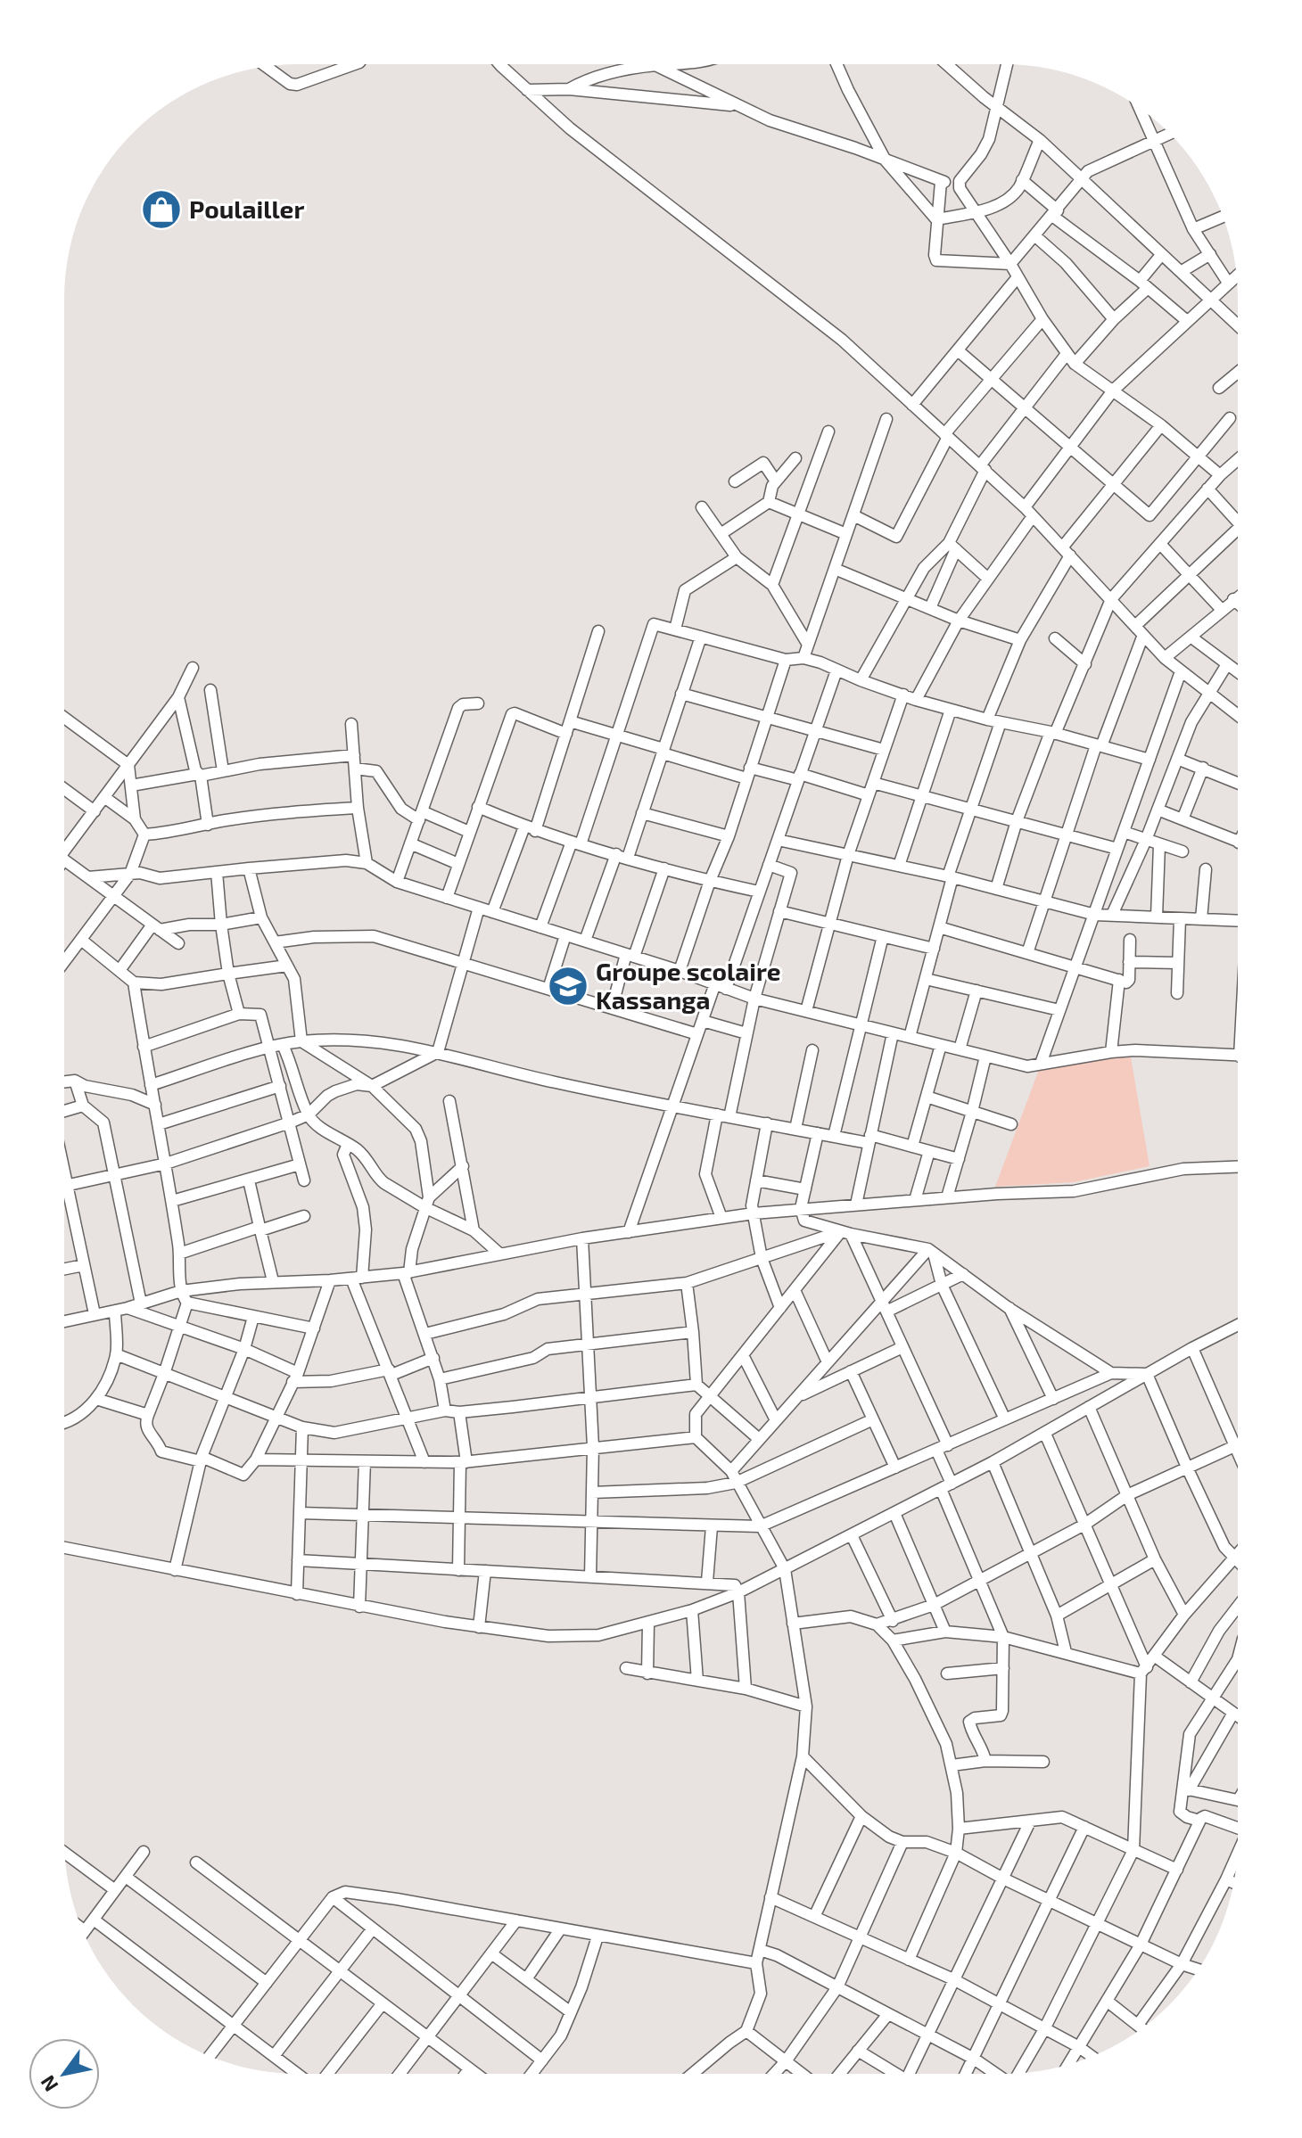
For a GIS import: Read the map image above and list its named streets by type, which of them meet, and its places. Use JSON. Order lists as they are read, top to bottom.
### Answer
{
  "places": {
    "shop": ["Poulailler"],
    "school or university": ["Groupe scolaire Kassanga"]
  },
  "north": "bottom left"
}
